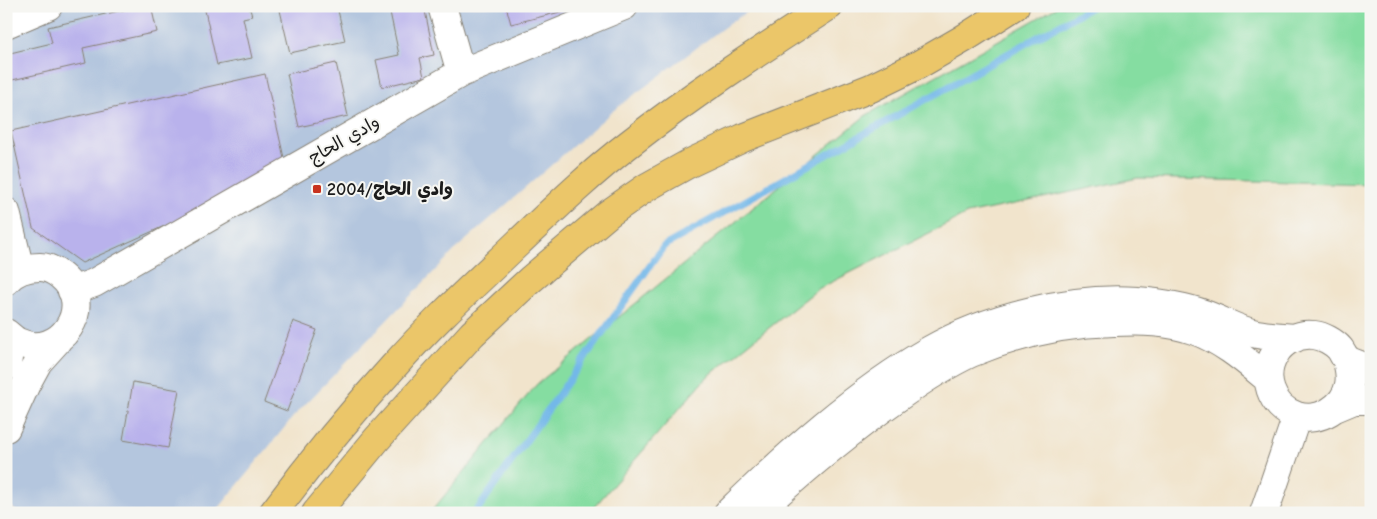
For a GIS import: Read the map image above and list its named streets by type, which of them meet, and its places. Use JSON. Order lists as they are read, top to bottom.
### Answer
{
  "streets": {
    "street": ["وادي الحاج"]
  },
  "places": {
    "transit": ["وادي الحاج/2004"]
  }
}
